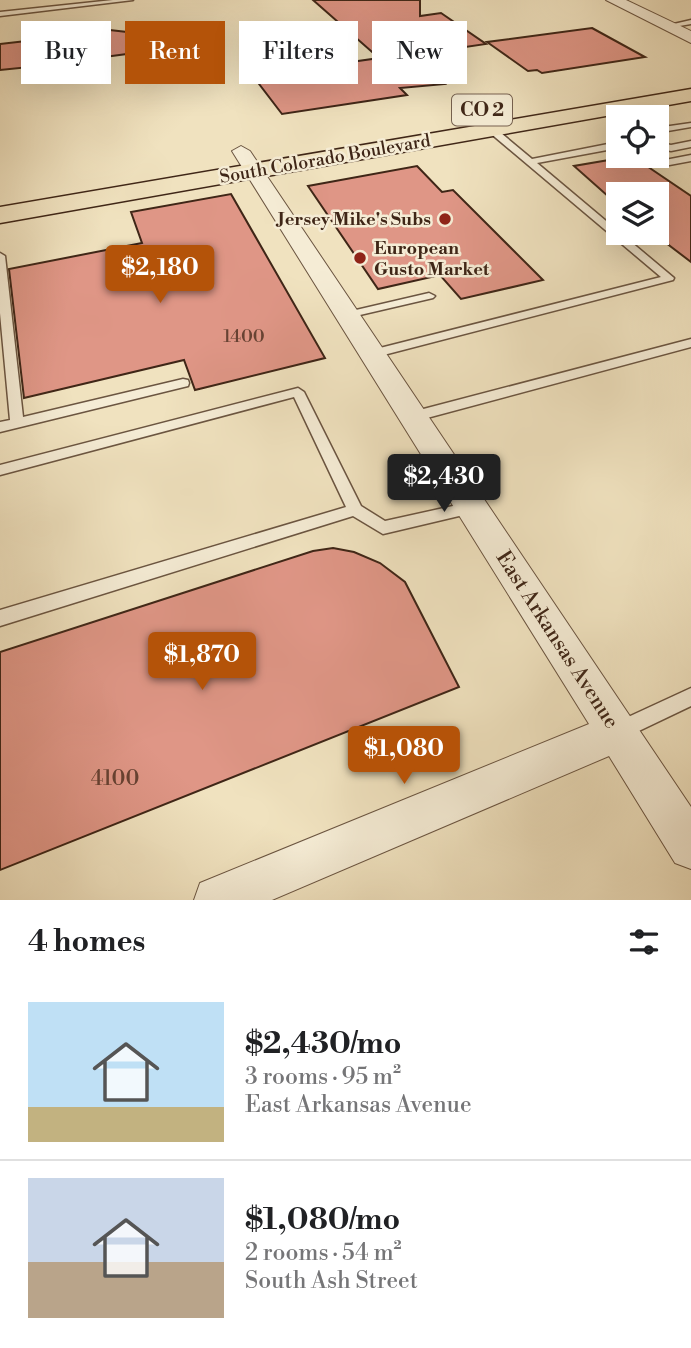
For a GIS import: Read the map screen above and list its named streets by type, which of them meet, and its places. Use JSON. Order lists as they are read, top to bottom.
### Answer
{
  "streets": {
    "main road": ["CO 2", "South Colorado Boulevard"],
    "street": ["East Arkansas Avenue"]
  },
  "crossings": [
    ["South Colorado Boulevard", "East Arkansas Avenue"]
  ],
  "places": ["Jersey Mike's Subs", "European Gusto Market"],
  "house_numbers": ["1400", "4100"],
  "page": {
    "chip": [
      "Buy",
      "Rent",
      "Filters",
      "New"
    ],
    "price": [
      "$2,180",
      "$2,430",
      "$1,870",
      "$1,080"
    ],
    "heading": "4 homes",
    "list": [
      {
        "name": "$2,430/mo",
        "note": "3 rooms · 95 m² · East Arkansas Avenue"
      },
      {
        "name": "$1,080/mo",
        "note": "2 rooms · 54 m² · South Ash Street"
      }
    ]
  }
}
